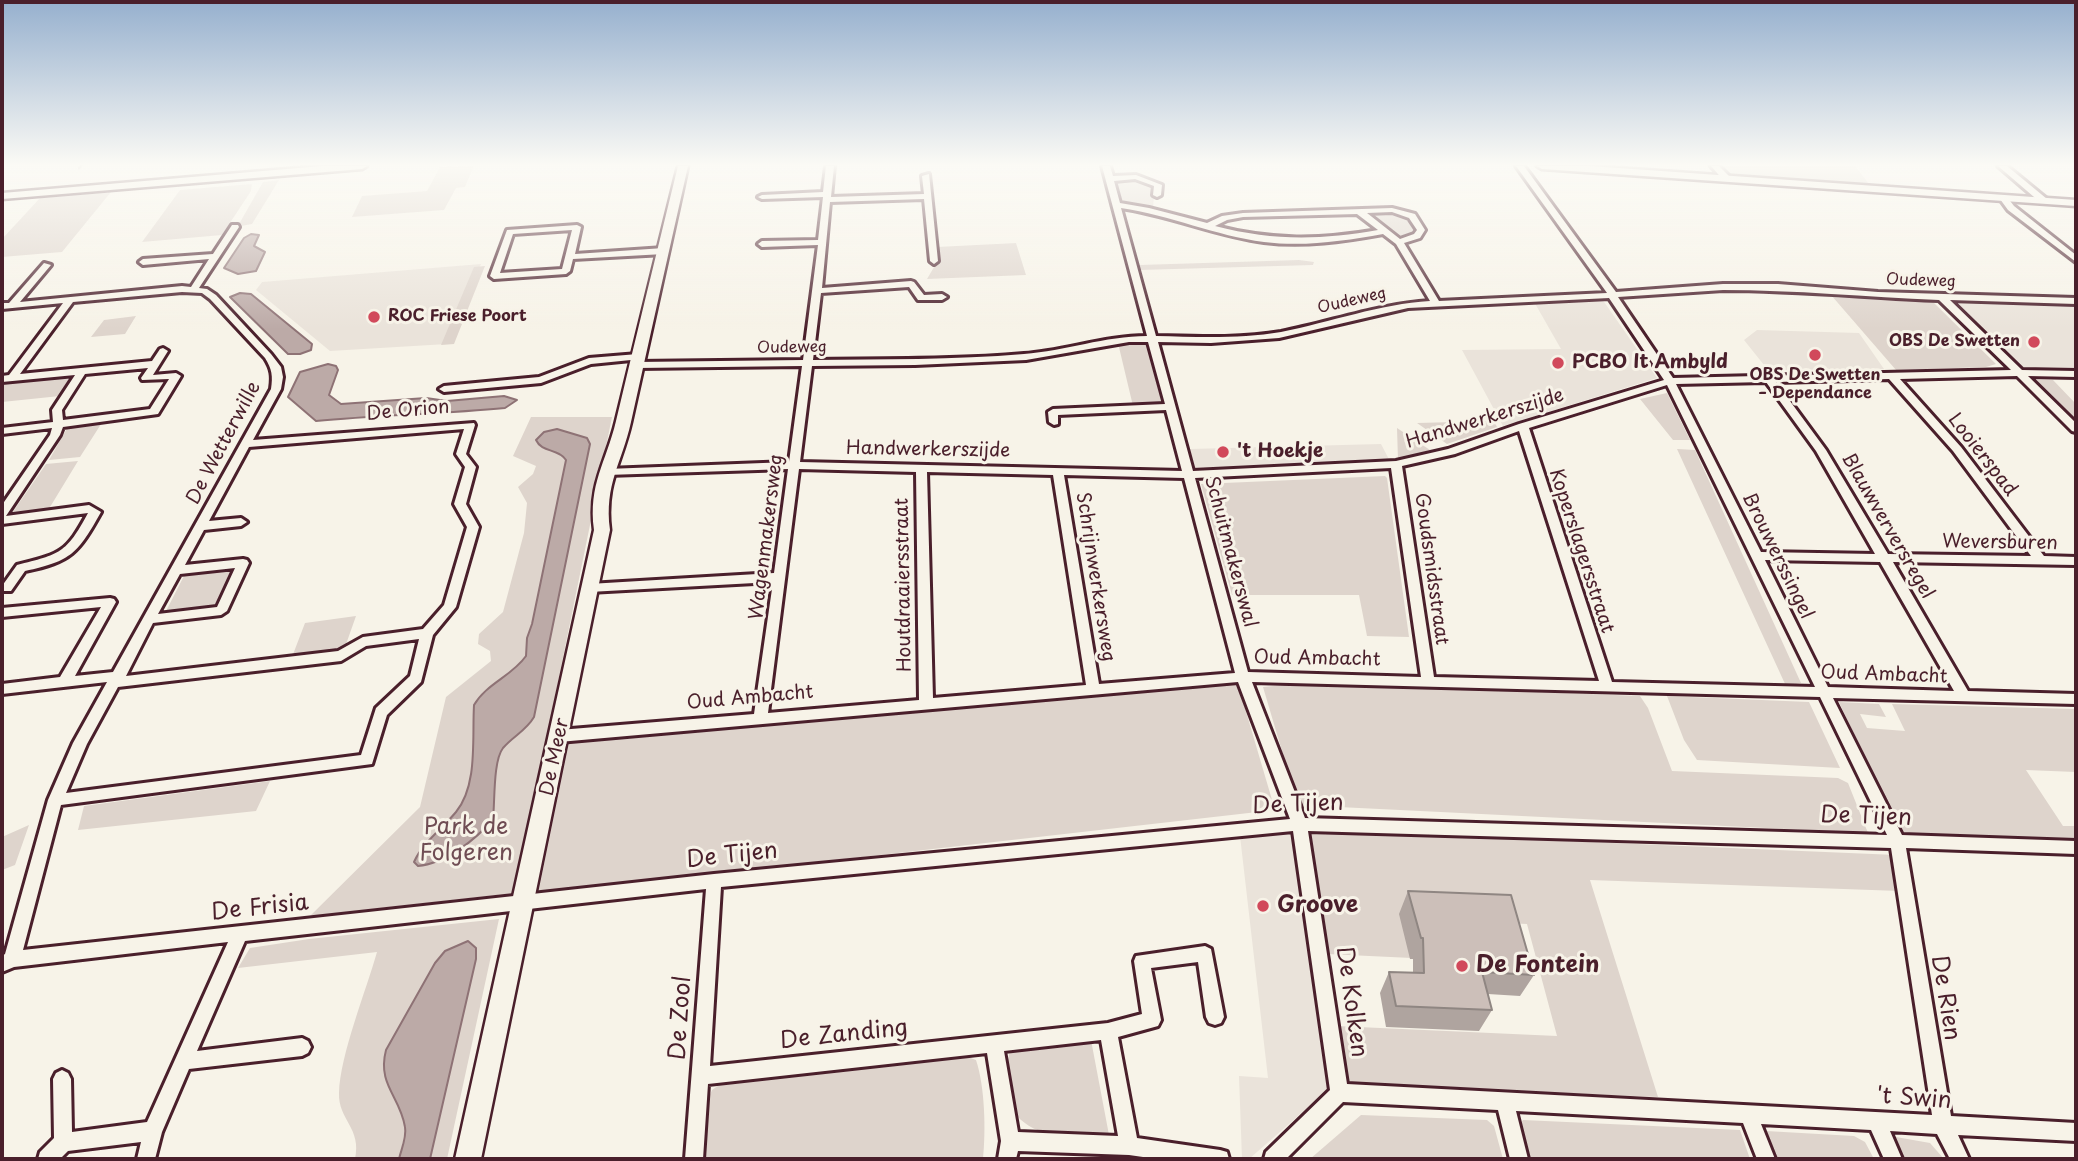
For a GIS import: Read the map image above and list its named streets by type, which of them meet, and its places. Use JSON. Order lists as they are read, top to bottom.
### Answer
{
  "streets": {
    "street": [
      "Oudeweg",
      "De Orion",
      "Handwerkerszijde",
      "De Wetterwille",
      "Looierspad",
      "Blauwverversregel",
      "Wagenmakersweg",
      "Weversburen",
      "Koperslagersstraat",
      "Schuitmakerswal",
      "Brouwerssingel",
      "Goudsmidsstraat",
      "Schrijnwerkersweg",
      "Houtdraaiersstraat",
      "Oud Ambacht",
      "De Meer",
      "De Tijen",
      "De Frisia",
      "De Rien",
      "De Kolken",
      "De Zool",
      "De Zanding",
      "'t Swin"
    ]
  },
  "crossings": [
    ["Oudeweg", "Wagenmakersweg"],
    ["Oudeweg", "Schuitmakerswal"],
    ["Oudeweg", "Brouwerssingel"],
    ["Oudeweg", "De Meer"],
    ["De Orion", "De Wetterwille"],
    ["Handwerkerszijde", "Looierspad"],
    ["Handwerkerszijde", "Blauwverversregel"],
    ["Handwerkerszijde", "Wagenmakersweg"],
    ["Handwerkerszijde", "Koperslagersstraat"],
    ["Handwerkerszijde", "Schuitmakerswal"],
    ["Handwerkerszijde", "Brouwerssingel"],
    ["Handwerkerszijde", "Goudsmidsstraat"],
    ["Handwerkerszijde", "Schrijnwerkersweg"],
    ["Handwerkerszijde", "Houtdraaiersstraat"],
    ["Handwerkerszijde", "De Meer"],
    ["De Wetterwille", "De Frisia"],
    ["Looierspad", "Weversburen"],
    ["Blauwverversregel", "Weversburen"],
    ["Blauwverversregel", "Oud Ambacht"],
    ["Wagenmakersweg", "Oud Ambacht"],
    ["Weversburen", "Brouwerssingel"],
    ["Koperslagersstraat", "Oud Ambacht"],
    ["Schuitmakerswal", "Oud Ambacht"],
    ["Schuitmakerswal", "De Tijen"],
    ["Schuitmakerswal", "De Kolken"],
    ["Brouwerssingel", "Oud Ambacht"],
    ["Brouwerssingel", "De Tijen"],
    ["Brouwerssingel", "De Rien"],
    ["Goudsmidsstraat", "Oud Ambacht"],
    ["Schrijnwerkersweg", "Oud Ambacht"],
    ["Houtdraaiersstraat", "Oud Ambacht"],
    ["Oud Ambacht", "De Meer"],
    ["De Meer", "De Tijen"],
    ["De Meer", "De Frisia"],
    ["De Tijen", "De Frisia"],
    ["De Tijen", "De Rien"],
    ["De Tijen", "De Kolken"],
    ["De Tijen", "De Zool"],
    ["De Rien", "'t Swin"],
    ["De Kolken", "'t Swin"],
    ["De Zool", "De Zanding"]
  ],
  "parks": ["Park de Folgeren"],
  "places": [
    "ROC Friese Poort",
    "OBS De Swetten",
    "OBS De Swetten – Dependance",
    "PCBO It Ambyld",
    "'t Hoekje",
    "Groove",
    "De Fontein"
  ]
}
